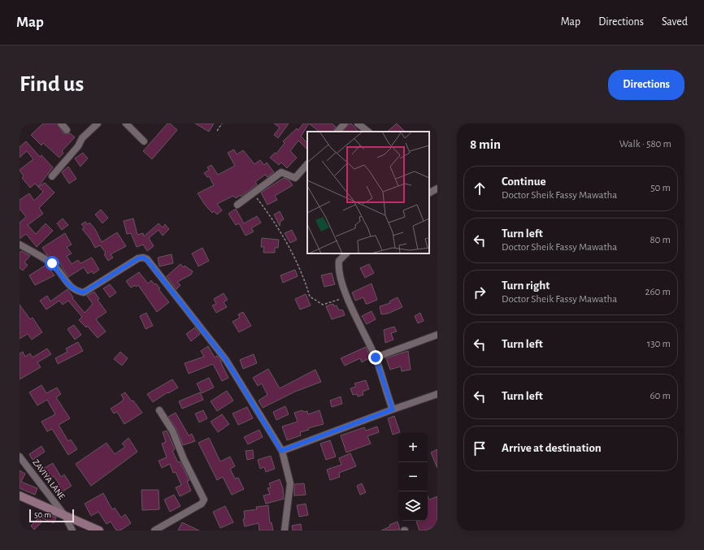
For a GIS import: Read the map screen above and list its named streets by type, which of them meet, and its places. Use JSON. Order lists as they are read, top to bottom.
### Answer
{
  "streets": {
    "street": ["ZAVIYA LANE"]
  },
  "scale_bar": "50 m",
  "page": {
    "header": "Map",
    "nav": ["Map", "Directions", "Saved"],
    "buttons": "Directions",
    "title": "Find us",
    "heading": ["8 min", "Walk · 580 m"],
    "list": [
      ["Continue", "Doctor Sheik Fassy Mawatha", "50 m"],
      ["Turn left", "Doctor Sheik Fassy Mawatha", "80 m"],
      ["Turn right", "Doctor Sheik Fassy Mawatha", "260 m"],
      ["Turn left", "130 m"],
      ["Turn left", "60 m"],
      "Arrive at destination"
    ],
    "map_buttons": ["+", "−"],
    "scale": "50 m"
  }
}
